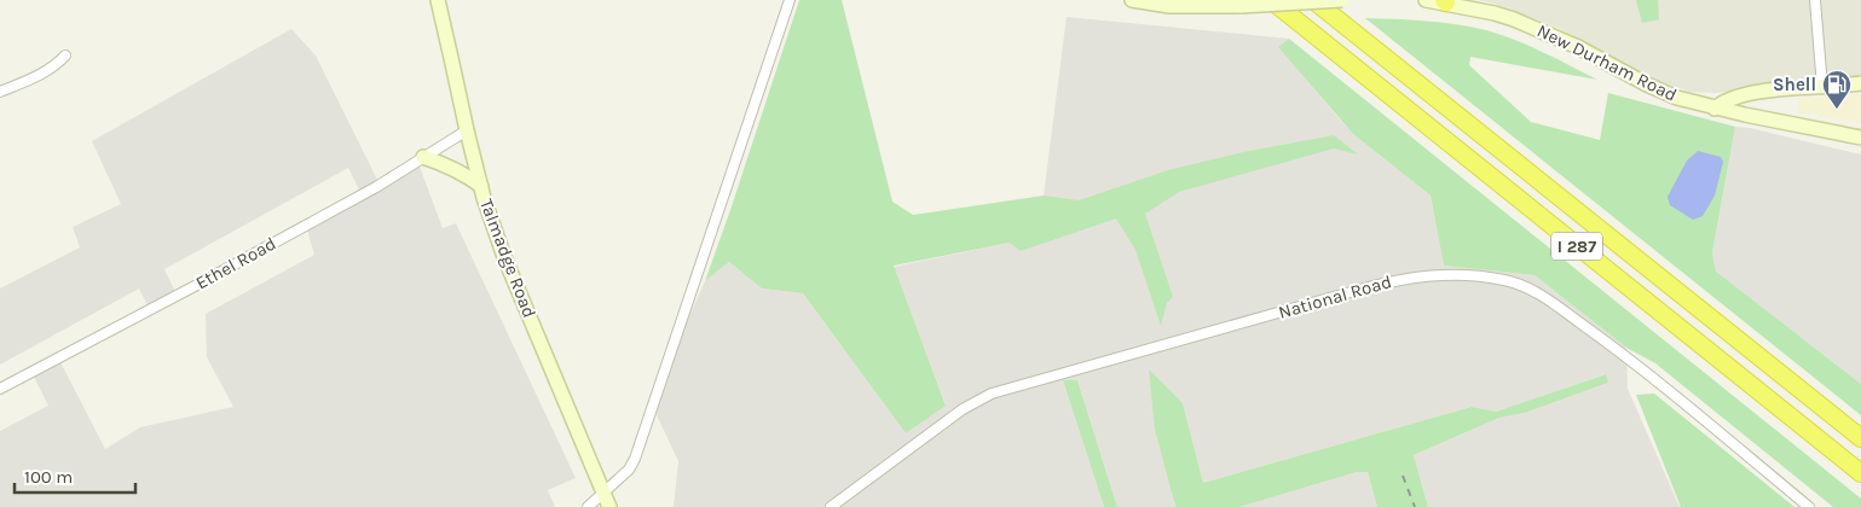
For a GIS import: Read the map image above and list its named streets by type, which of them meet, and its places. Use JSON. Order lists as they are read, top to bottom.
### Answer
{
  "streets": {
    "highway": ["I 287"],
    "street": [
      "New Durham Road",
      "Talmadge Road",
      "Ethel Road",
      "National Road"
    ]
  },
  "crossings": [
    ["Talmadge Road", "Ethel Road"]
  ],
  "places": {
    "fuel station": ["Shell"]
  },
  "scale_bar": "100 m"
}
